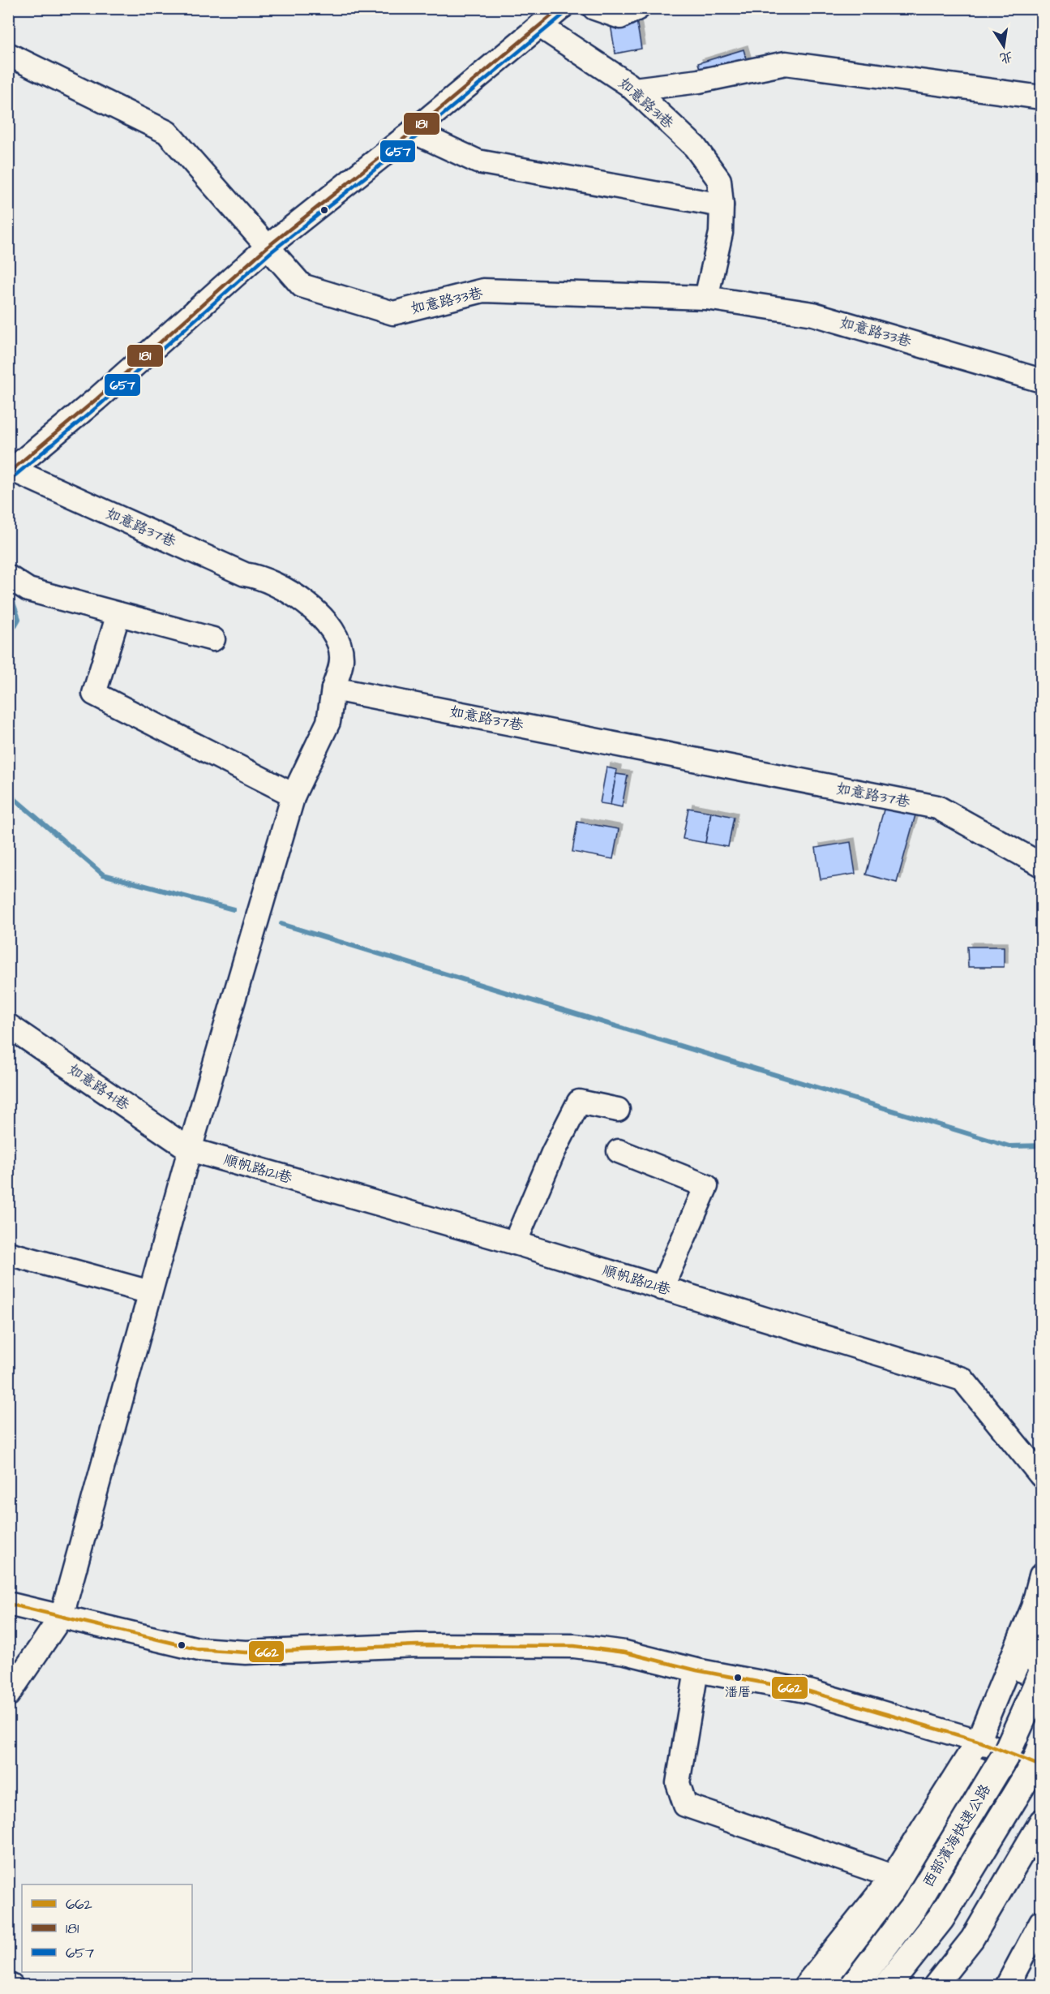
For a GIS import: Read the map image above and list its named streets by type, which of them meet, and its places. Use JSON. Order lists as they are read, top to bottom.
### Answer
{
  "streets": {
    "highway": ["西部濱海快速公路"],
    "street": [
      "如意路31巷",
      "如意路33巷",
      "如意路37巷",
      "如意路41巷",
      "順帆路121巷"
    ]
  },
  "crossings": [
    ["如意路41巷", "順帆路121巷"]
  ],
  "places": ["潘厝"],
  "lines": ["transit line 181", "transit line 657", "transit line 662"],
  "legend": ["662", "181", "657"],
  "north": "bottom"
}
